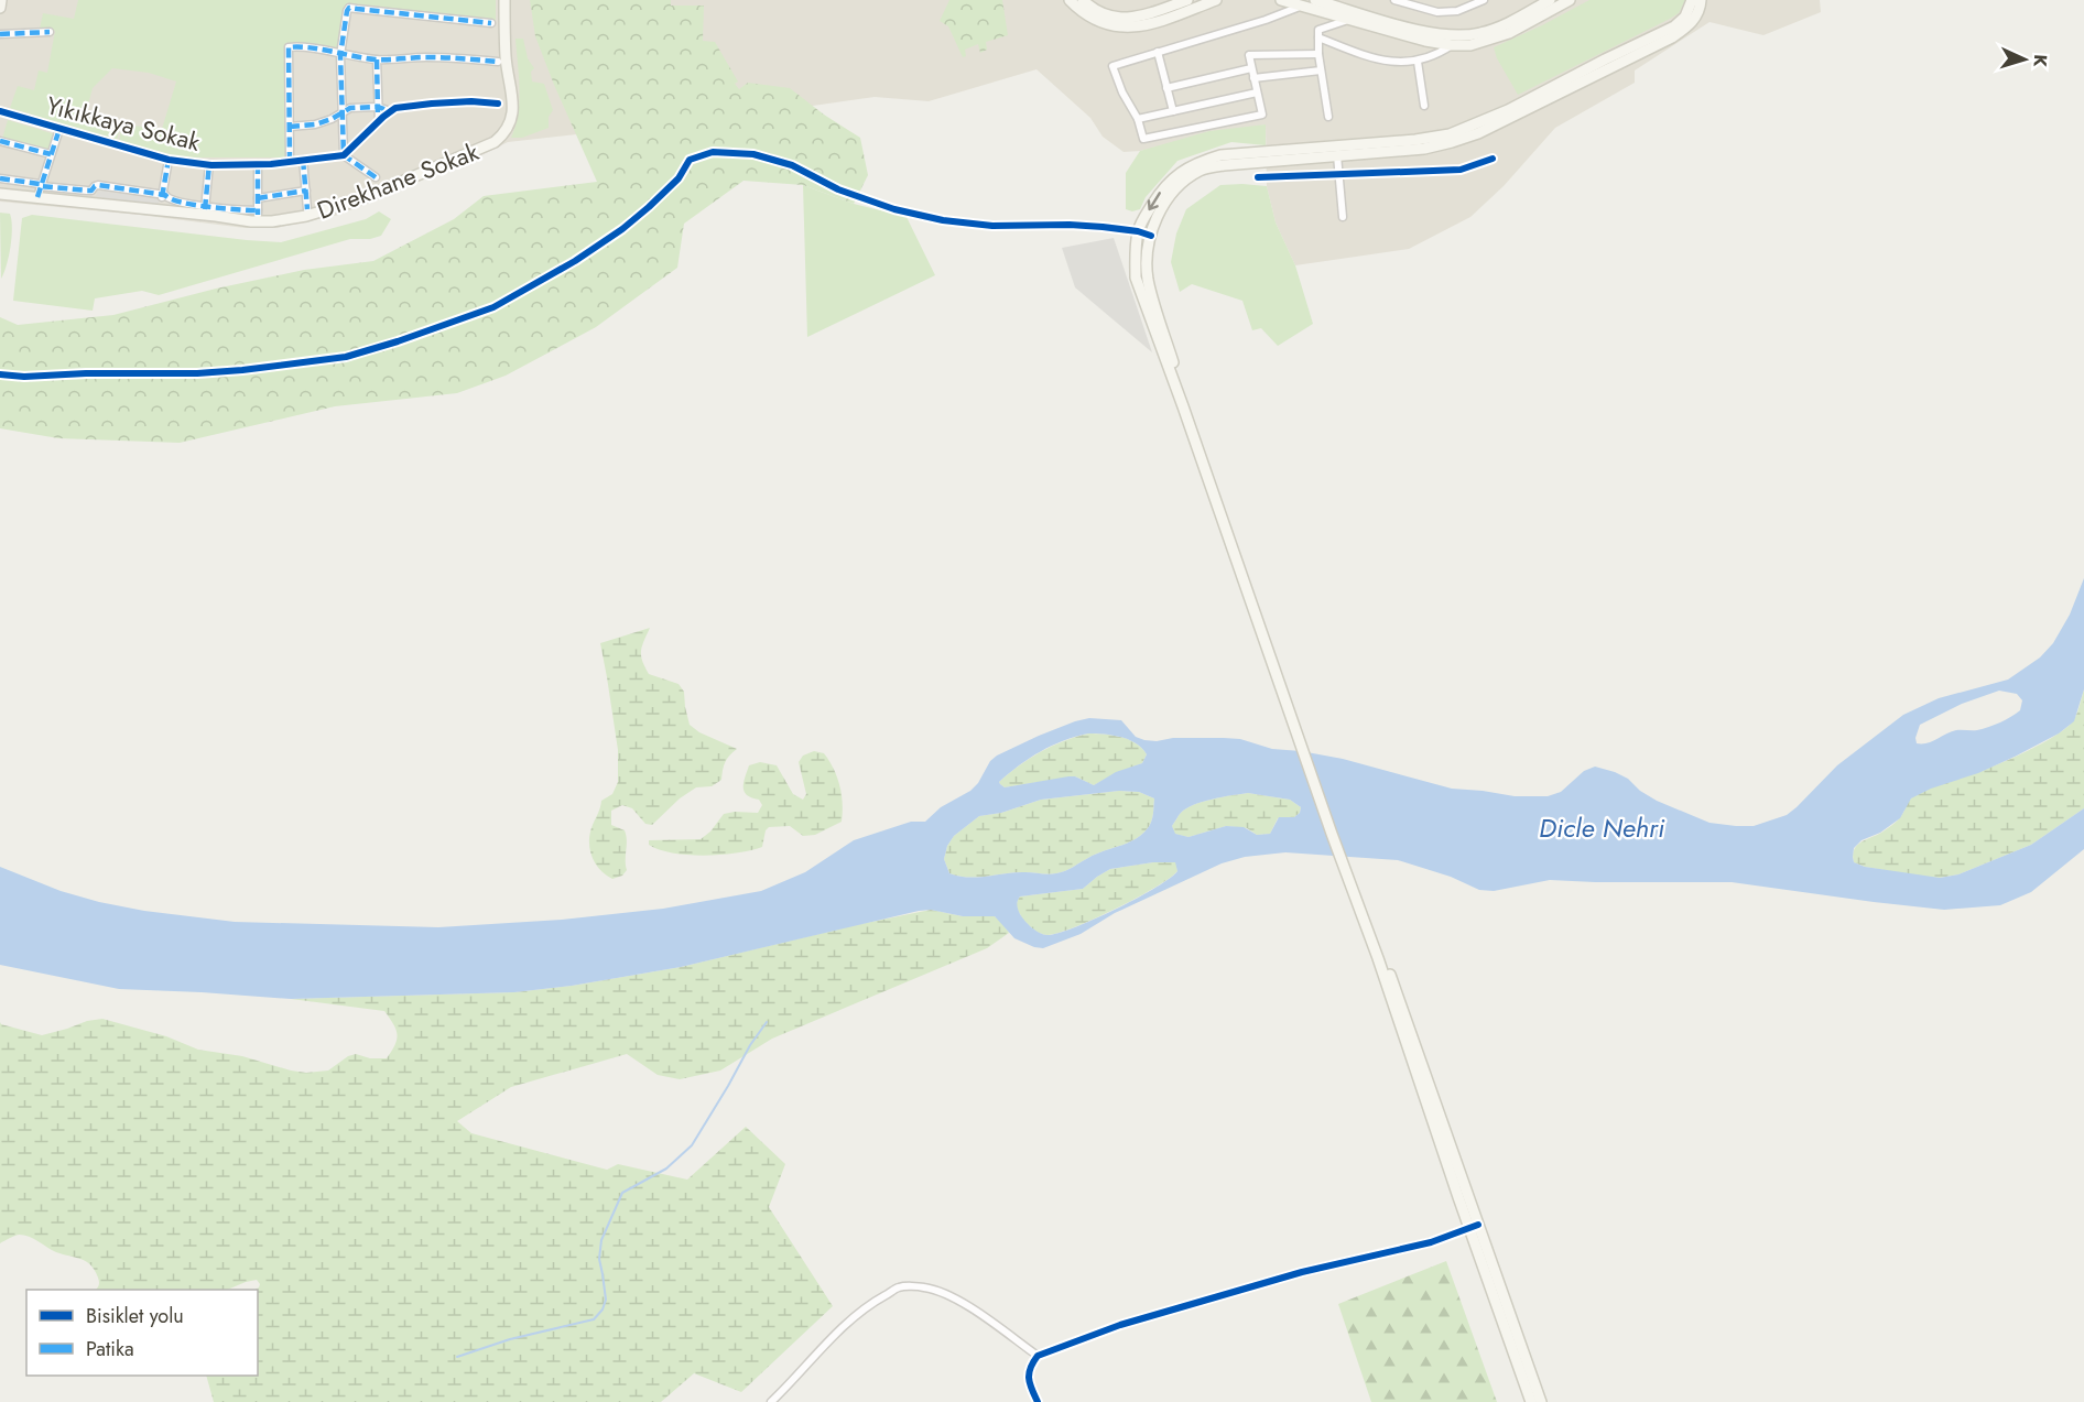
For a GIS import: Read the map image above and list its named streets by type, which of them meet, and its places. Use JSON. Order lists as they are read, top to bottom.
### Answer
{
  "streets": {
    "main road": ["Direkhane Sokak"],
    "street": ["Yıkıkkaya Sokak"]
  },
  "water": ["Dicle Nehri"],
  "legend": ["Bisiklet yolu", "Patika"],
  "north": "right"
}
